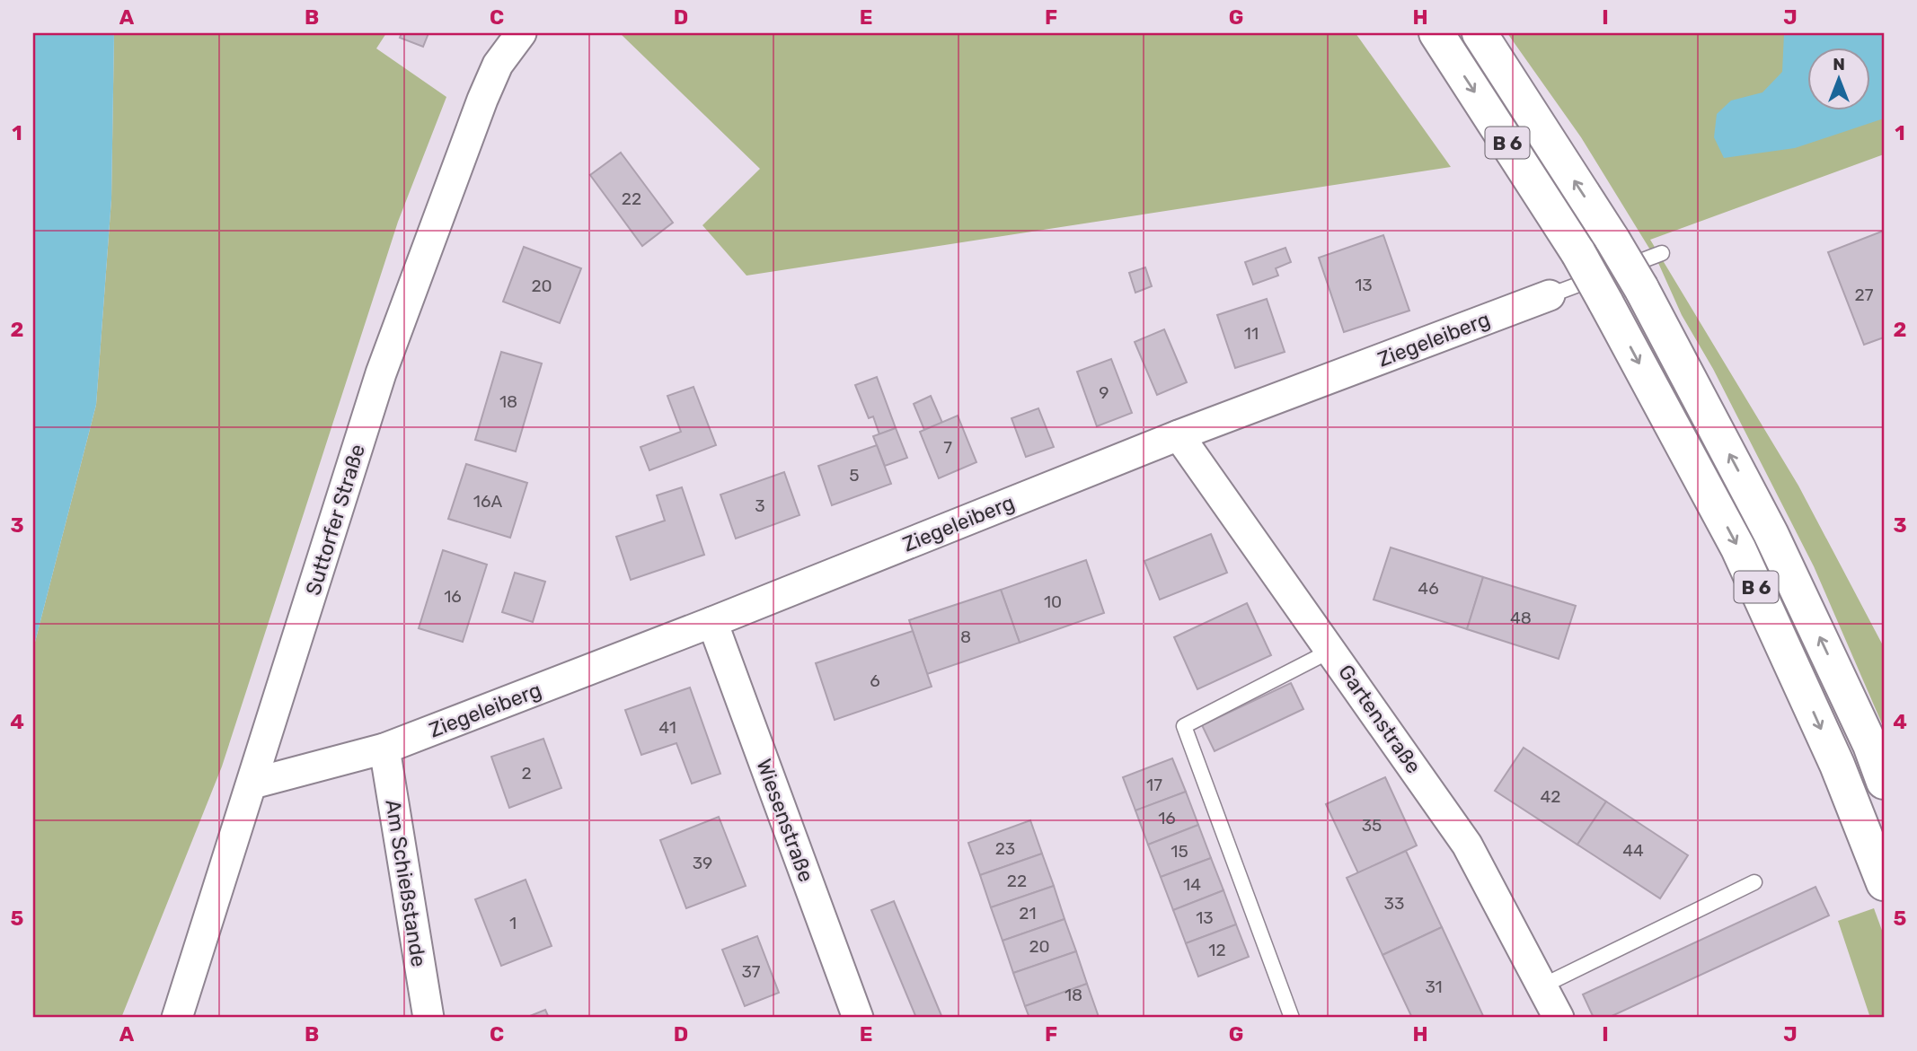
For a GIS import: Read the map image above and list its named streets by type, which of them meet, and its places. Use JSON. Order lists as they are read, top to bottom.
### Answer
{
  "streets": {
    "highway": ["B 6"],
    "street": [
      "Ziegeleiberg",
      "Suttorfer Straße",
      "Gartenstraße",
      "Wiesenstraße",
      "Am Schießstande"
    ]
  },
  "crossings": [
    ["B 6", "Ziegeleiberg"],
    ["Ziegeleiberg", "Suttorfer Straße"],
    ["Ziegeleiberg", "Gartenstraße"],
    ["Ziegeleiberg", "Wiesenstraße"],
    ["Ziegeleiberg", "Am Schießstande"]
  ],
  "house_numbers": [
    "22",
    "13",
    "20",
    "27",
    "11",
    "9",
    "18",
    "7",
    "5",
    "16A",
    "3",
    "46",
    "16",
    "10",
    "48",
    "8",
    "6",
    "41",
    "2",
    "17",
    "42",
    "16",
    "35",
    "23",
    "44",
    "15",
    "39",
    "22",
    "14",
    "33",
    "21",
    "13",
    "1",
    "20",
    "12",
    "37",
    "31",
    "18"
  ],
  "north": "top",
  "grid": {
    "columns": [
      "A",
      "B",
      "C",
      "D",
      "E",
      "F",
      "G",
      "H",
      "I",
      "J"
    ],
    "rows": [
      "1",
      "2",
      "3",
      "4",
      "5"
    ]
  }
}
